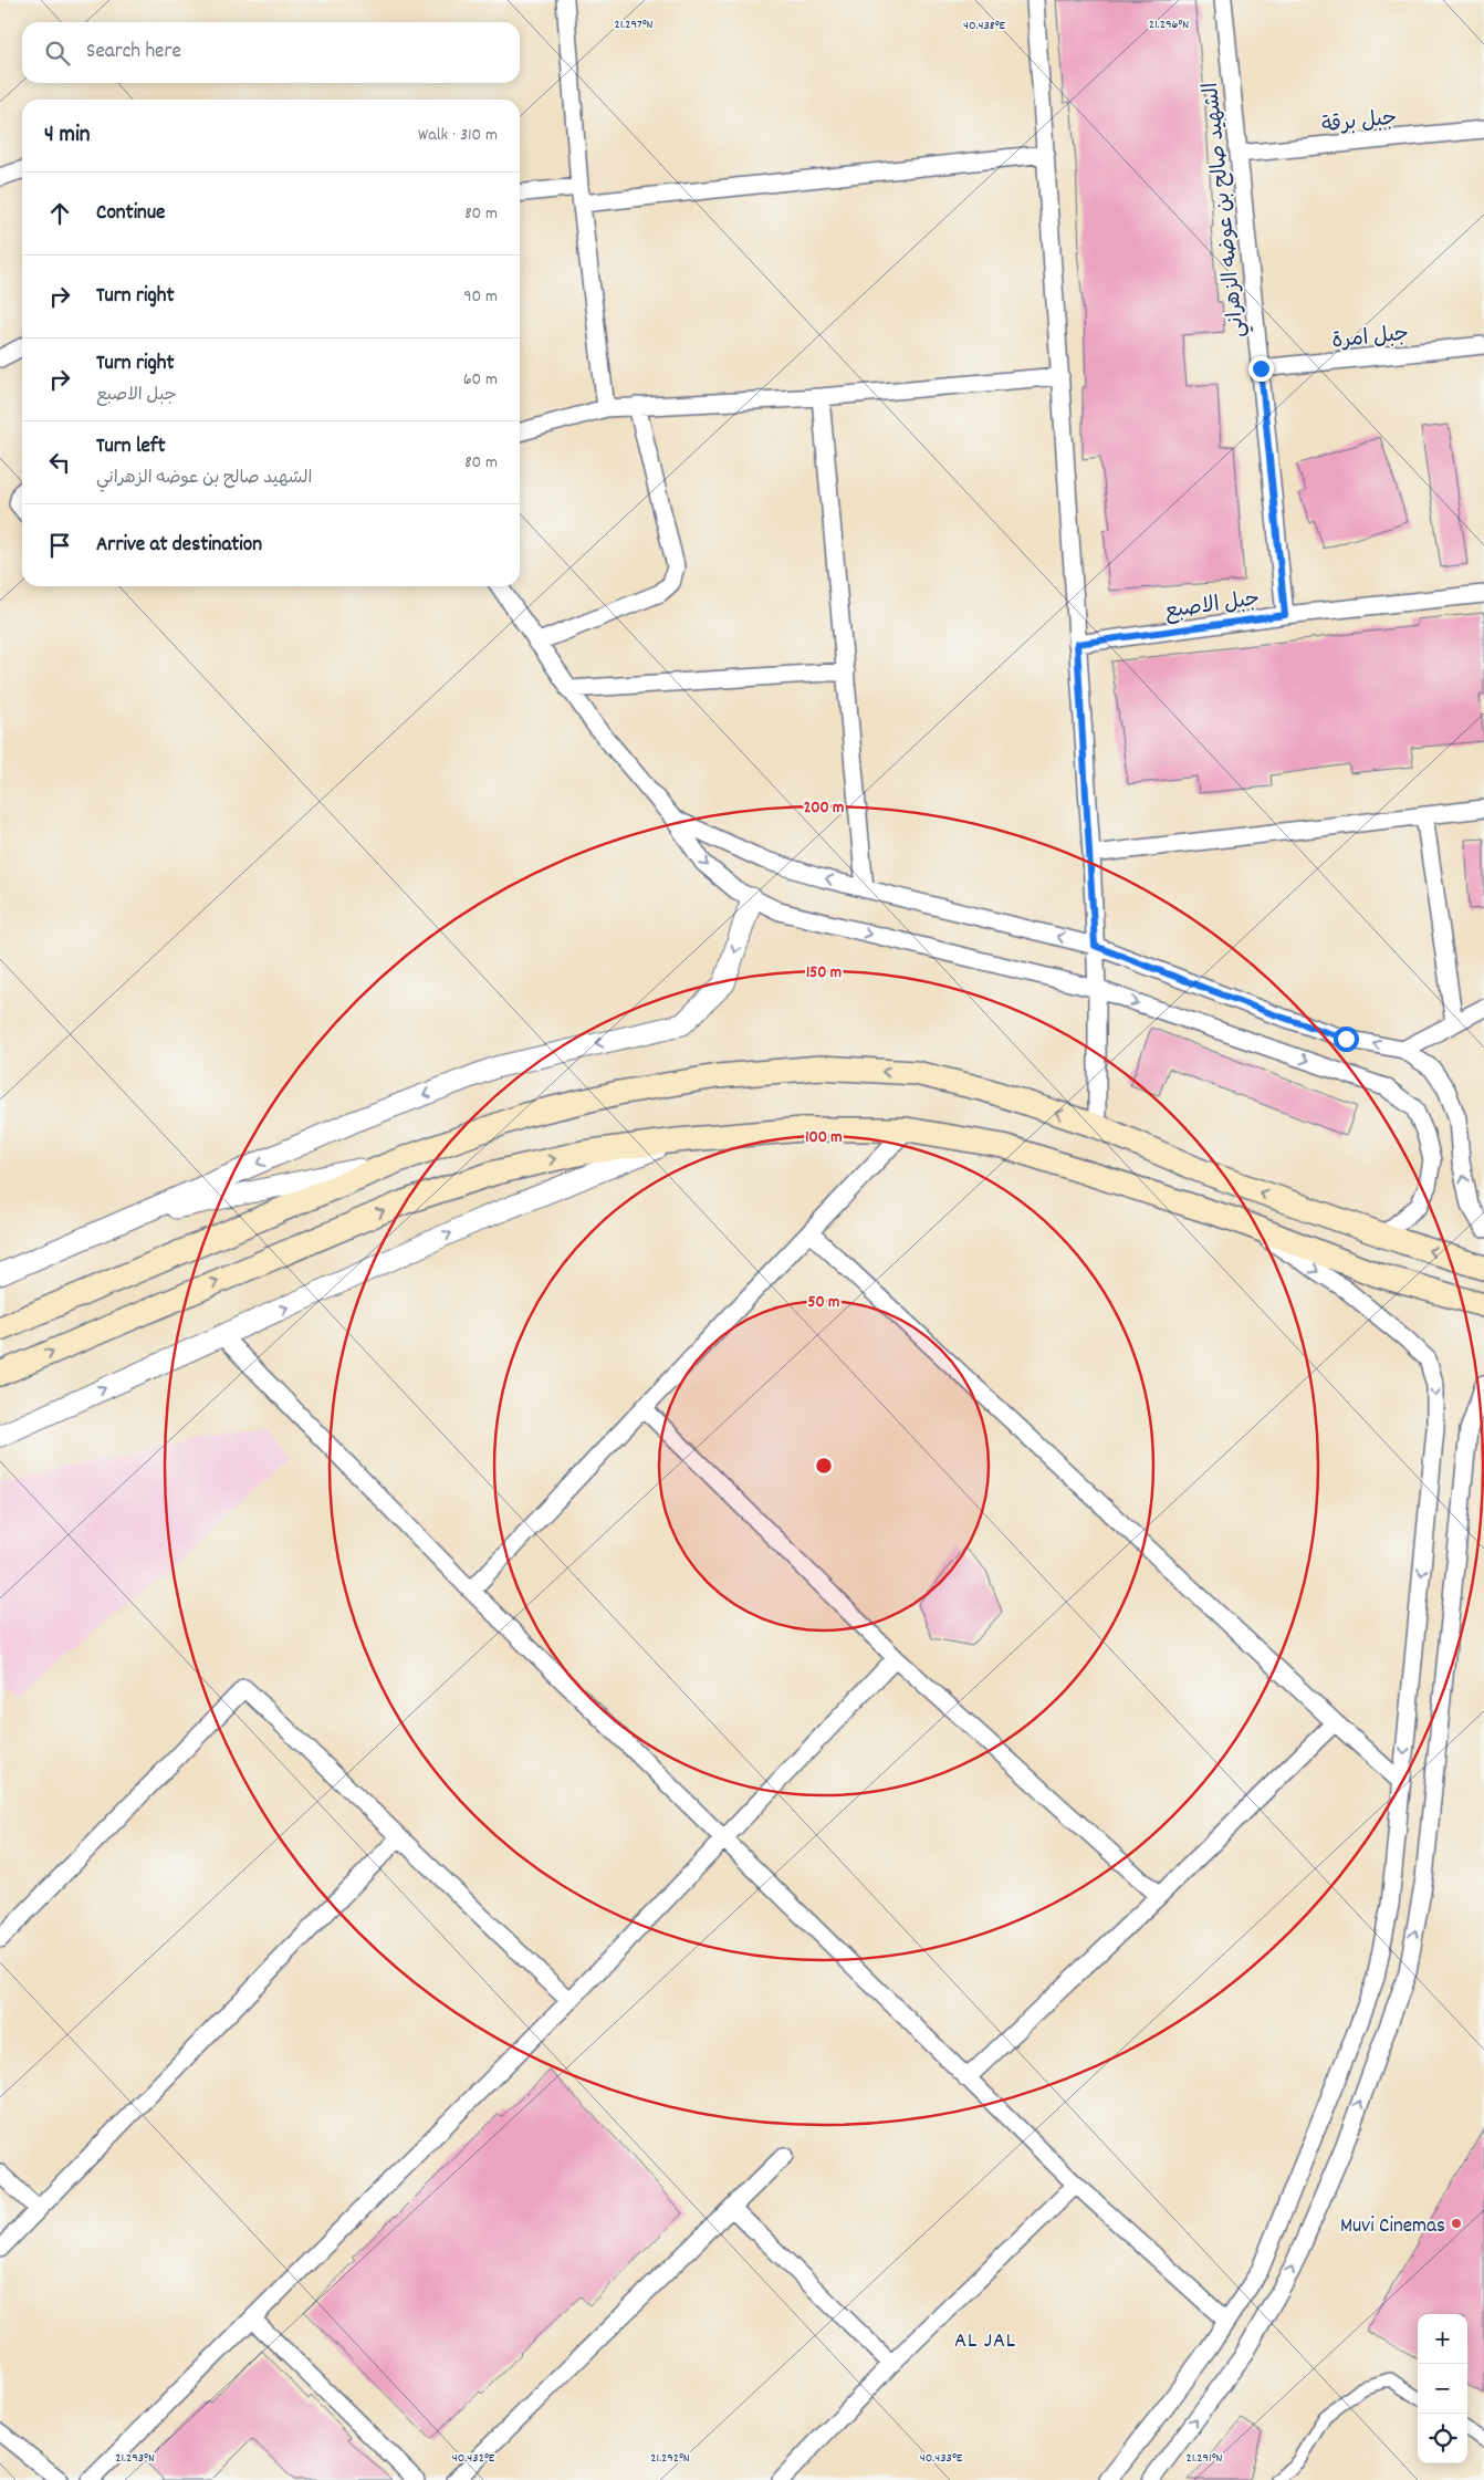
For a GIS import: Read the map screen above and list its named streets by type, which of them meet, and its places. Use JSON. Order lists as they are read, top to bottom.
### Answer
{
  "streets": {
    "street": [
      "جبل برقة",
      "الشهيد صالح بن عوضه الزهراني",
      "جبل امرة",
      "جبل الاصبع"
    ]
  },
  "crossings": [
    ["جبل برقة", "الشهيد صالح بن عوضه الزهراني"],
    ["الشهيد صالح بن عوضه الزهراني", "جبل امرة"],
    ["الشهيد صالح بن عوضه الزهراني", "جبل الاصبع"]
  ],
  "districts": ["AL JAL"],
  "places": ["Muvi Cinemas"],
  "page": {
    "search": "Search here",
    "heading": ["4 min", "Walk · 310 m"],
    "list": [
      ["Continue", "80 m"],
      ["Turn right", "90 m"],
      ["Turn right", "جبل الاصبع", "60 m"],
      ["Turn left", "الشهيد صالح بن عوضه الزهراني", "80 m"],
      "Arrive at destination"
    ],
    "map_buttons": ["+", "−"]
  },
  "coordinates": [
    "21.297°N",
    "21.296°N",
    "40.438°E",
    "40.432°E",
    "40.433°E",
    "21.293°N",
    "21.292°N",
    "21.291°N"
  ],
  "rings": [
    "200 m",
    "150 m",
    "100 m",
    "50 m"
  ]
}
